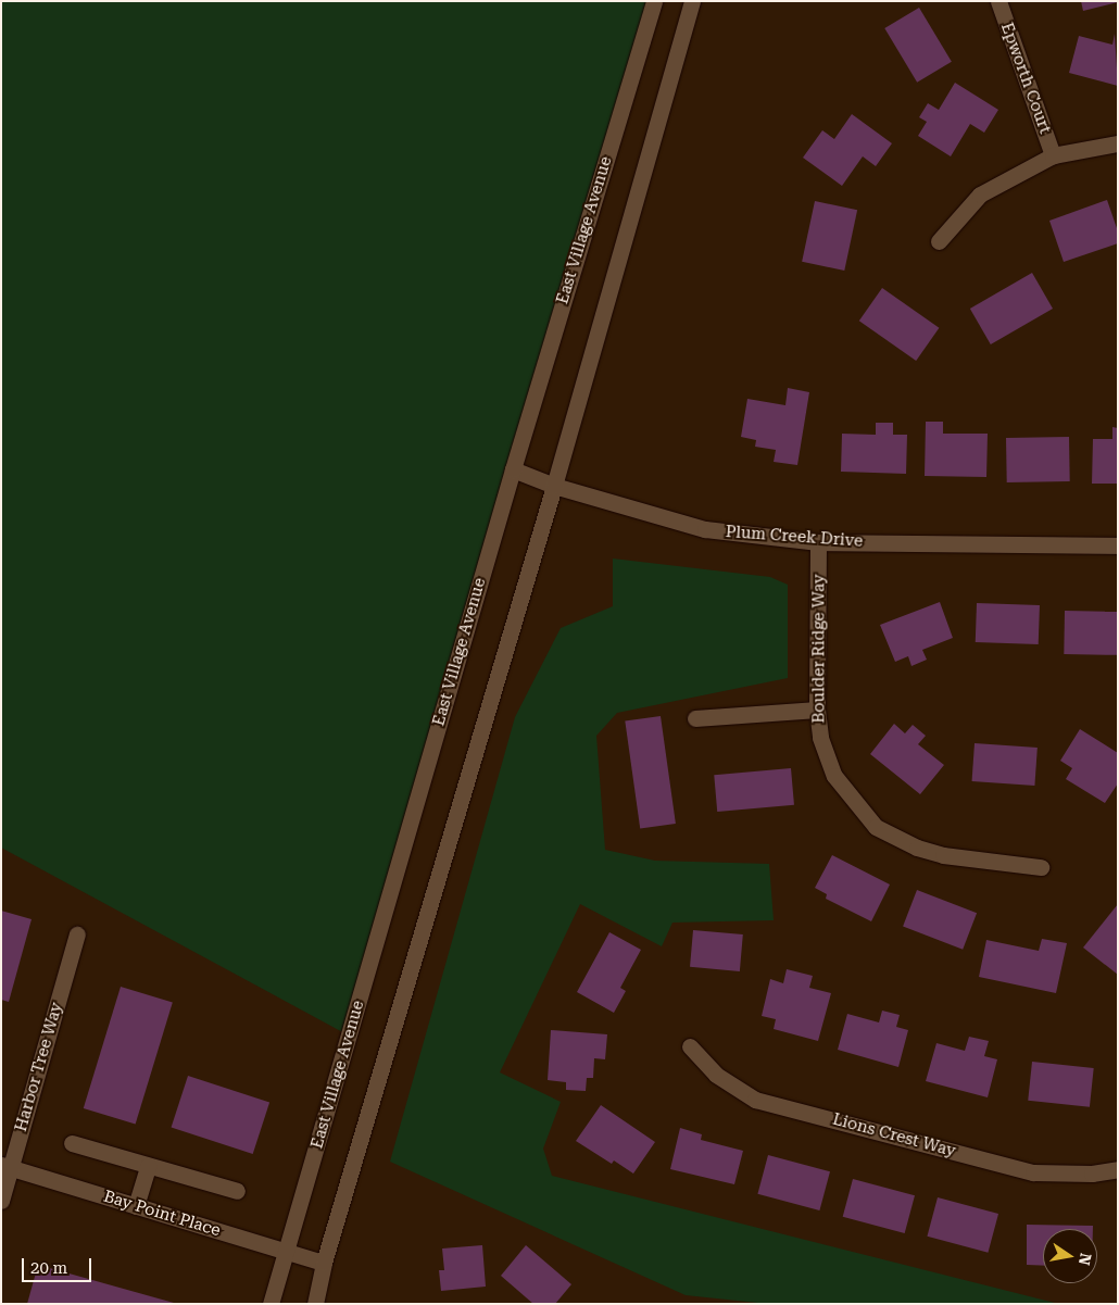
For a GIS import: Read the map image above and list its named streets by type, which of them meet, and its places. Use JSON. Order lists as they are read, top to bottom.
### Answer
{
  "streets": {
    "street": [
      "Epworth Court",
      "East Village Avenue",
      "Plum Creek Drive",
      "Boulder Ridge Way",
      "Harbor Tree Way",
      "Lions Crest Way",
      "Bay Point Place"
    ]
  },
  "crossings": [
    ["East Village Avenue", "Plum Creek Drive"],
    ["East Village Avenue", "Bay Point Place"],
    ["Plum Creek Drive", "Boulder Ridge Way"],
    ["Harbor Tree Way", "Bay Point Place"]
  ],
  "scale_bar": "20 m",
  "north": "right"
}
